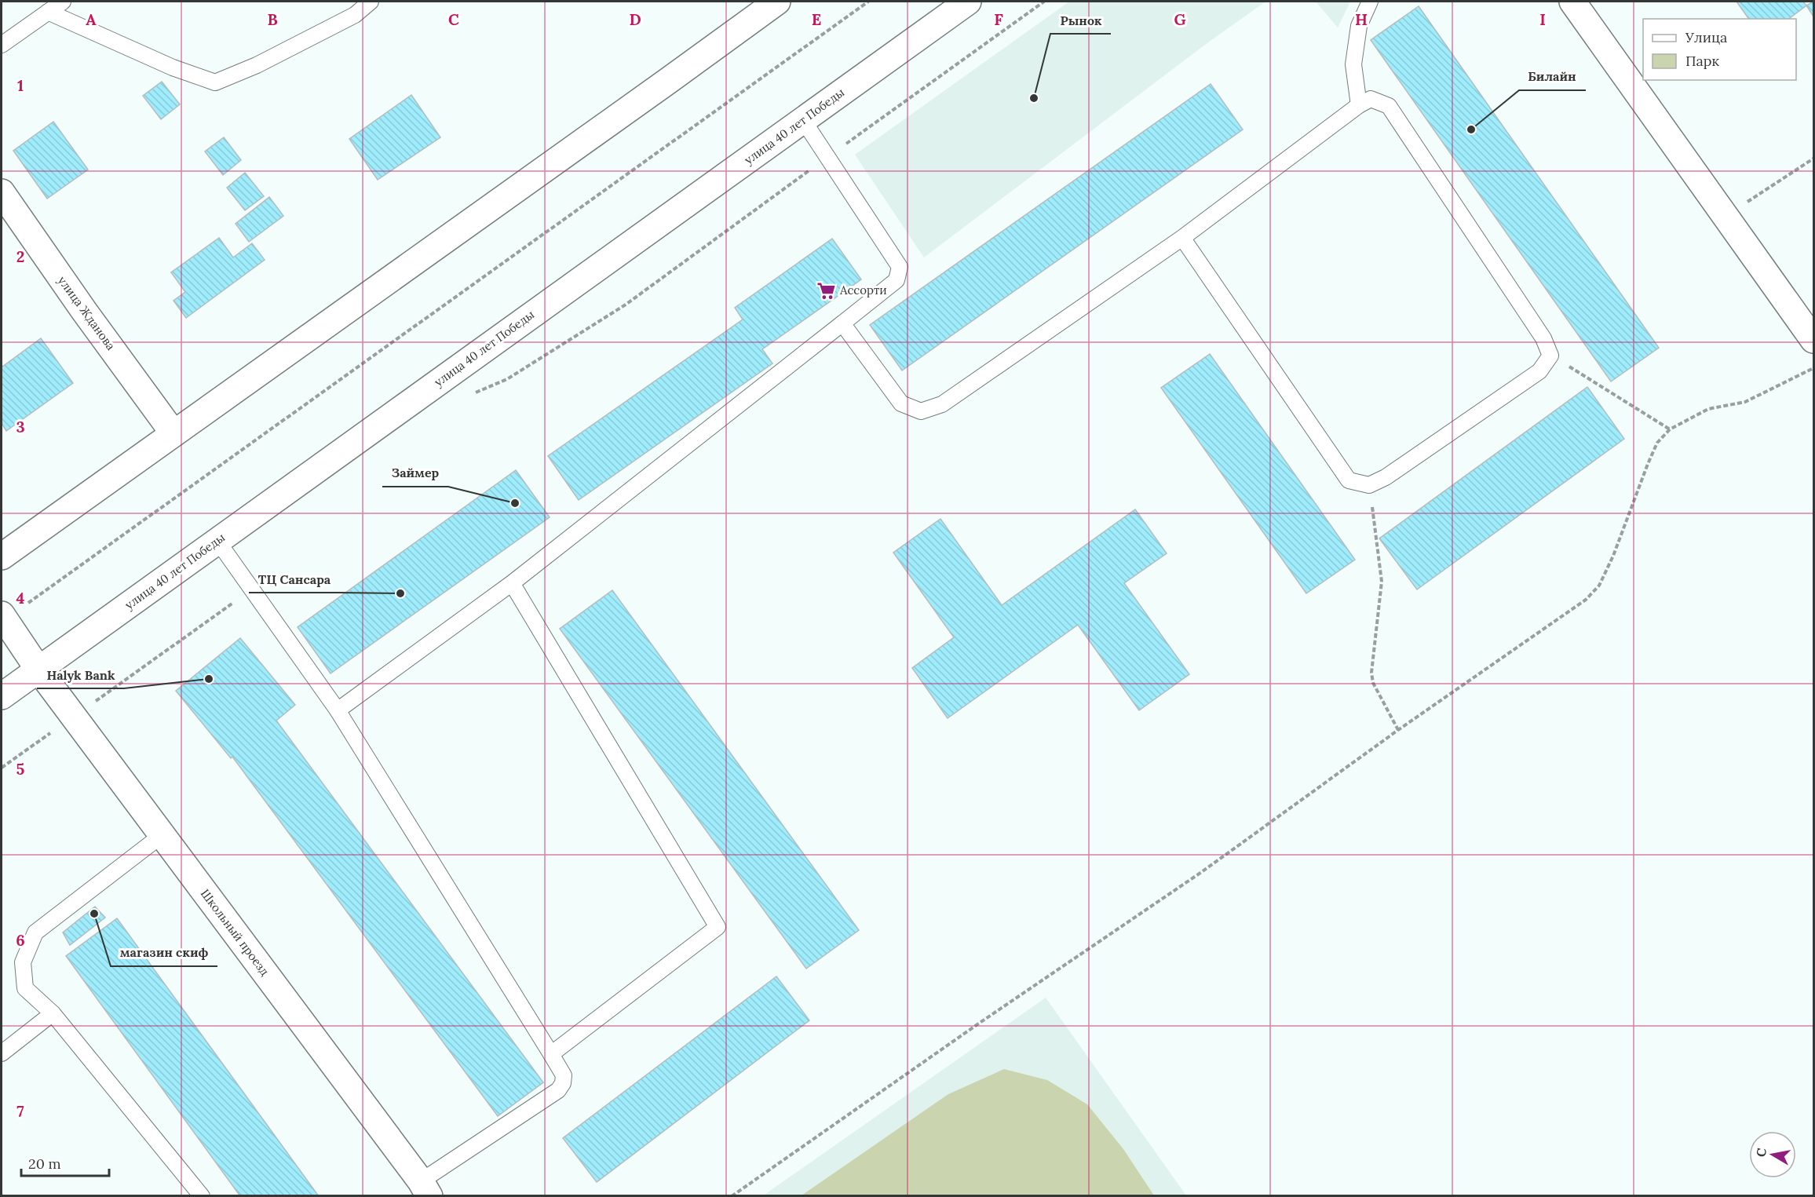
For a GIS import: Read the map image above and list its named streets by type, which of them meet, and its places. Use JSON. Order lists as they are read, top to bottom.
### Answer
{
  "streets": {
    "street": ["улица 40 лет Победы", "улица Жданова", "Школьный проезд"]
  },
  "crossings": [
    ["улица 40 лет Победы", "Школьный проезд"]
  ],
  "places": {
    "other": [
      "Рынок",
      "Билайн",
      "Займер",
      "ТЦ Сансара",
      "Halyk Bank",
      "магазин скиф"
    ],
    "supermarket": ["Ассорти"]
  },
  "legend": ["Улица", "Парк"],
  "scale_bar": "20 m",
  "north": "left",
  "grid": {
    "columns": [
      "A",
      "B",
      "C",
      "D",
      "E",
      "F",
      "G",
      "H",
      "I"
    ],
    "rows": [
      "1",
      "2",
      "3",
      "4",
      "5",
      "6",
      "7"
    ]
  }
}
